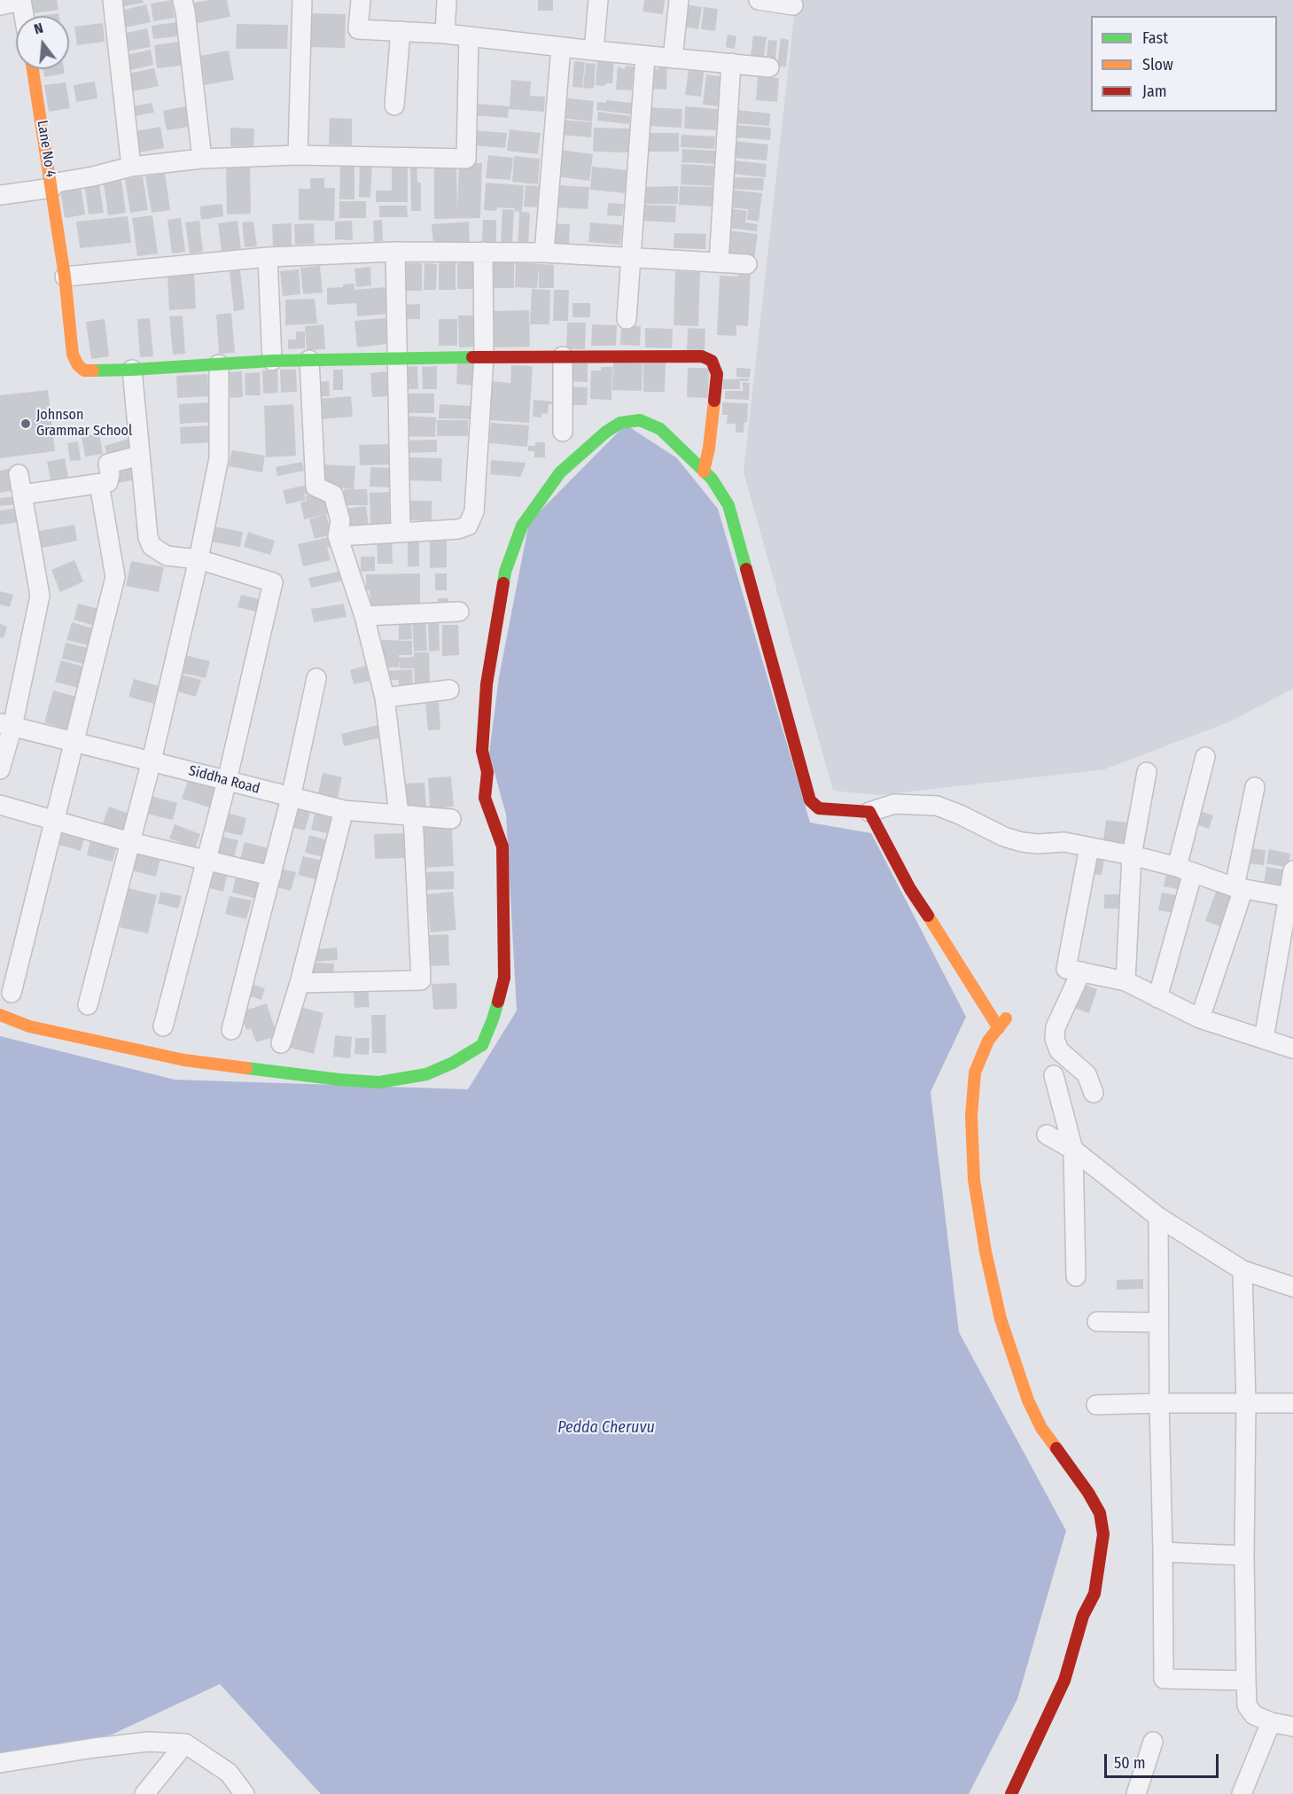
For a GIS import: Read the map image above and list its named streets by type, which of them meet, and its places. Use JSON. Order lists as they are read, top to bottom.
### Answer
{
  "streets": {
    "street": ["Lane No 4", "Siddha Road"]
  },
  "water": ["Pedda Cheruvu"],
  "places": ["Johnson Grammar School"],
  "legend": ["Fast", "Slow", "Jam"],
  "scale_bar": "50 m",
  "north": "top"
}
